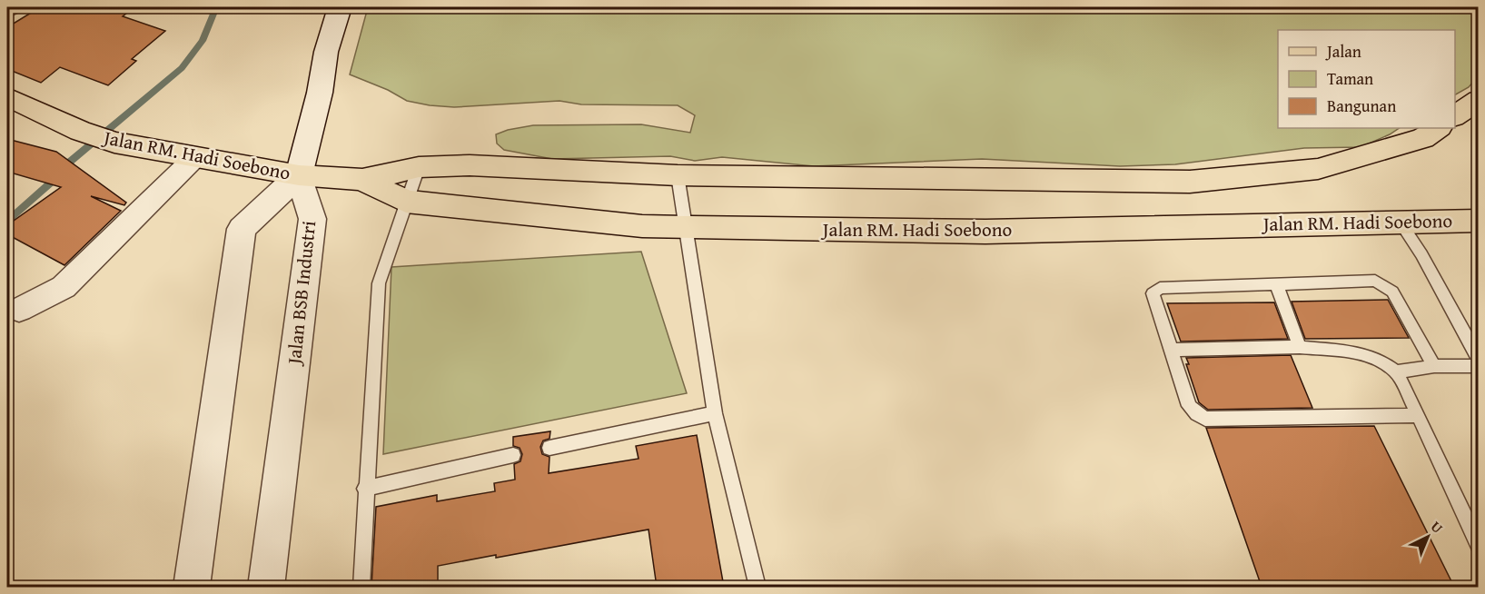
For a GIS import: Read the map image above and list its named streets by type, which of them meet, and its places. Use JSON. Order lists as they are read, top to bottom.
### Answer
{
  "streets": {
    "main road": ["Jalan RM. Hadi Soebono"],
    "street": ["Jalan BSB Industri"]
  },
  "crossings": [
    ["Jalan RM. Hadi Soebono", "Jalan BSB Industri"]
  ],
  "legend": ["Jalan", "Taman", "Bangunan"],
  "north": "top right"
}
